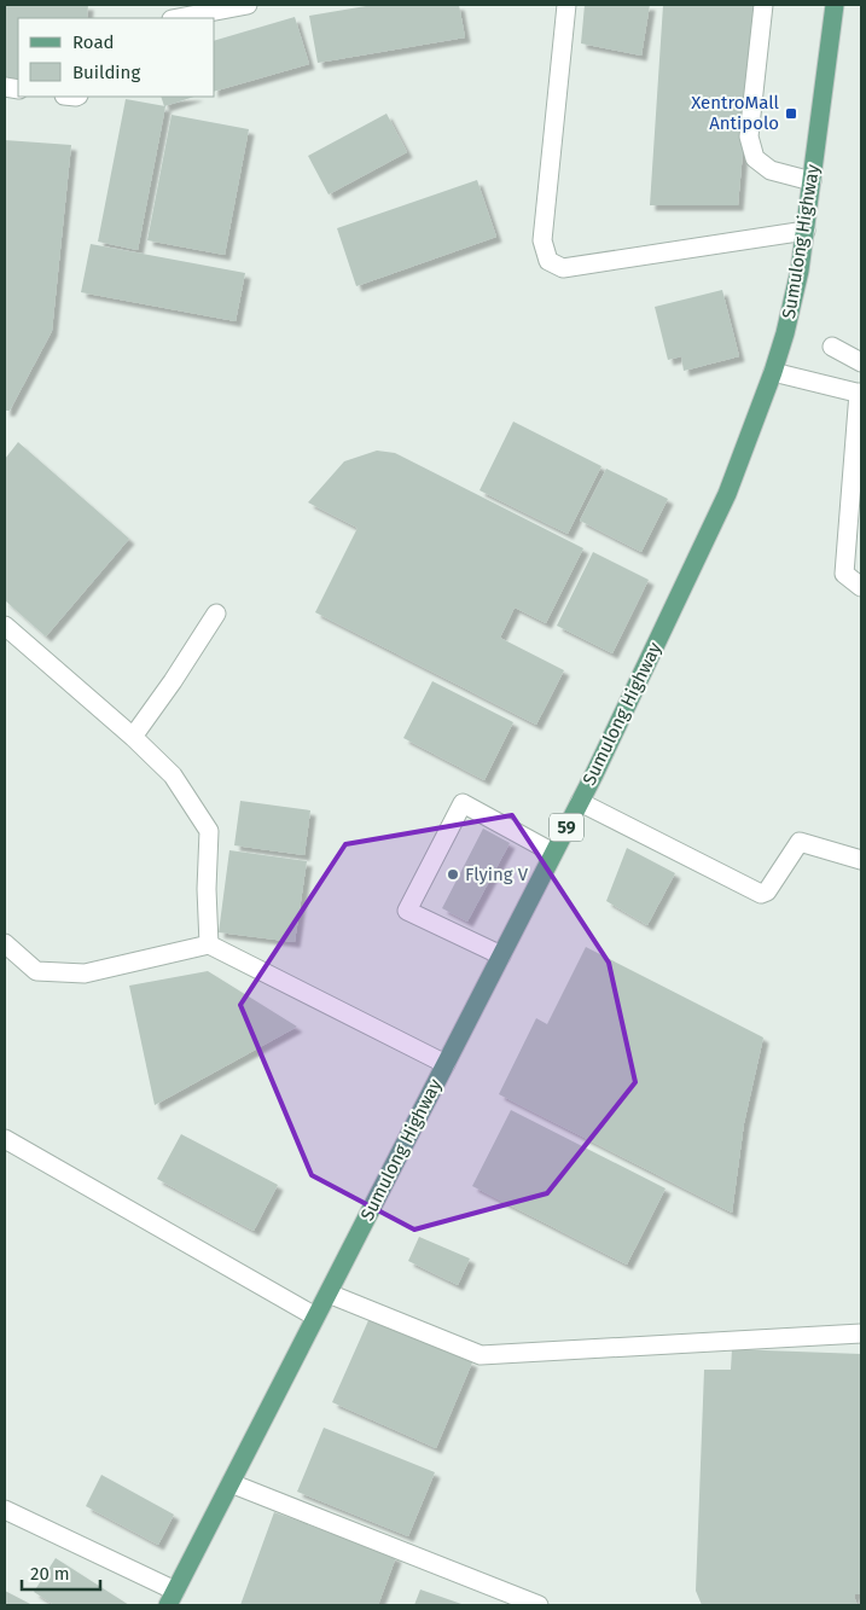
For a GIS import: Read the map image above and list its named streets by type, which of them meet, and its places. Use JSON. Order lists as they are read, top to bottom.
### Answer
{
  "streets": {
    "main road": ["Sumulong Highway", "59"]
  },
  "places": {
    "transit": ["XentroMall Antipolo"],
    "other": ["Flying V"]
  },
  "legend": ["Road", "Building"],
  "scale_bar": "20 m"
}
